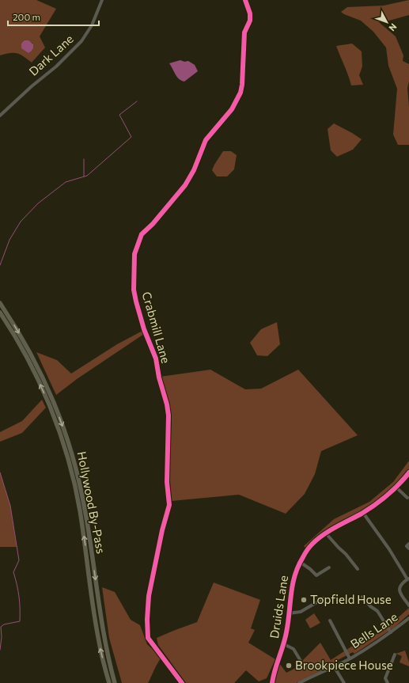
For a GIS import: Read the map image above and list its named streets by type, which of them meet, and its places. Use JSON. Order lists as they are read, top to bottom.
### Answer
{
  "streets": {
    "highway": ["Hollywood By-Pass"],
    "street": [
      "Dark Lane",
      "Crabmill Lane",
      "Druids Lane",
      "Bells Lane"
    ]
  },
  "places": ["Topfield House", "Brookpiece House"],
  "scale_bar": "200 m",
  "north": "bottom right"
}
